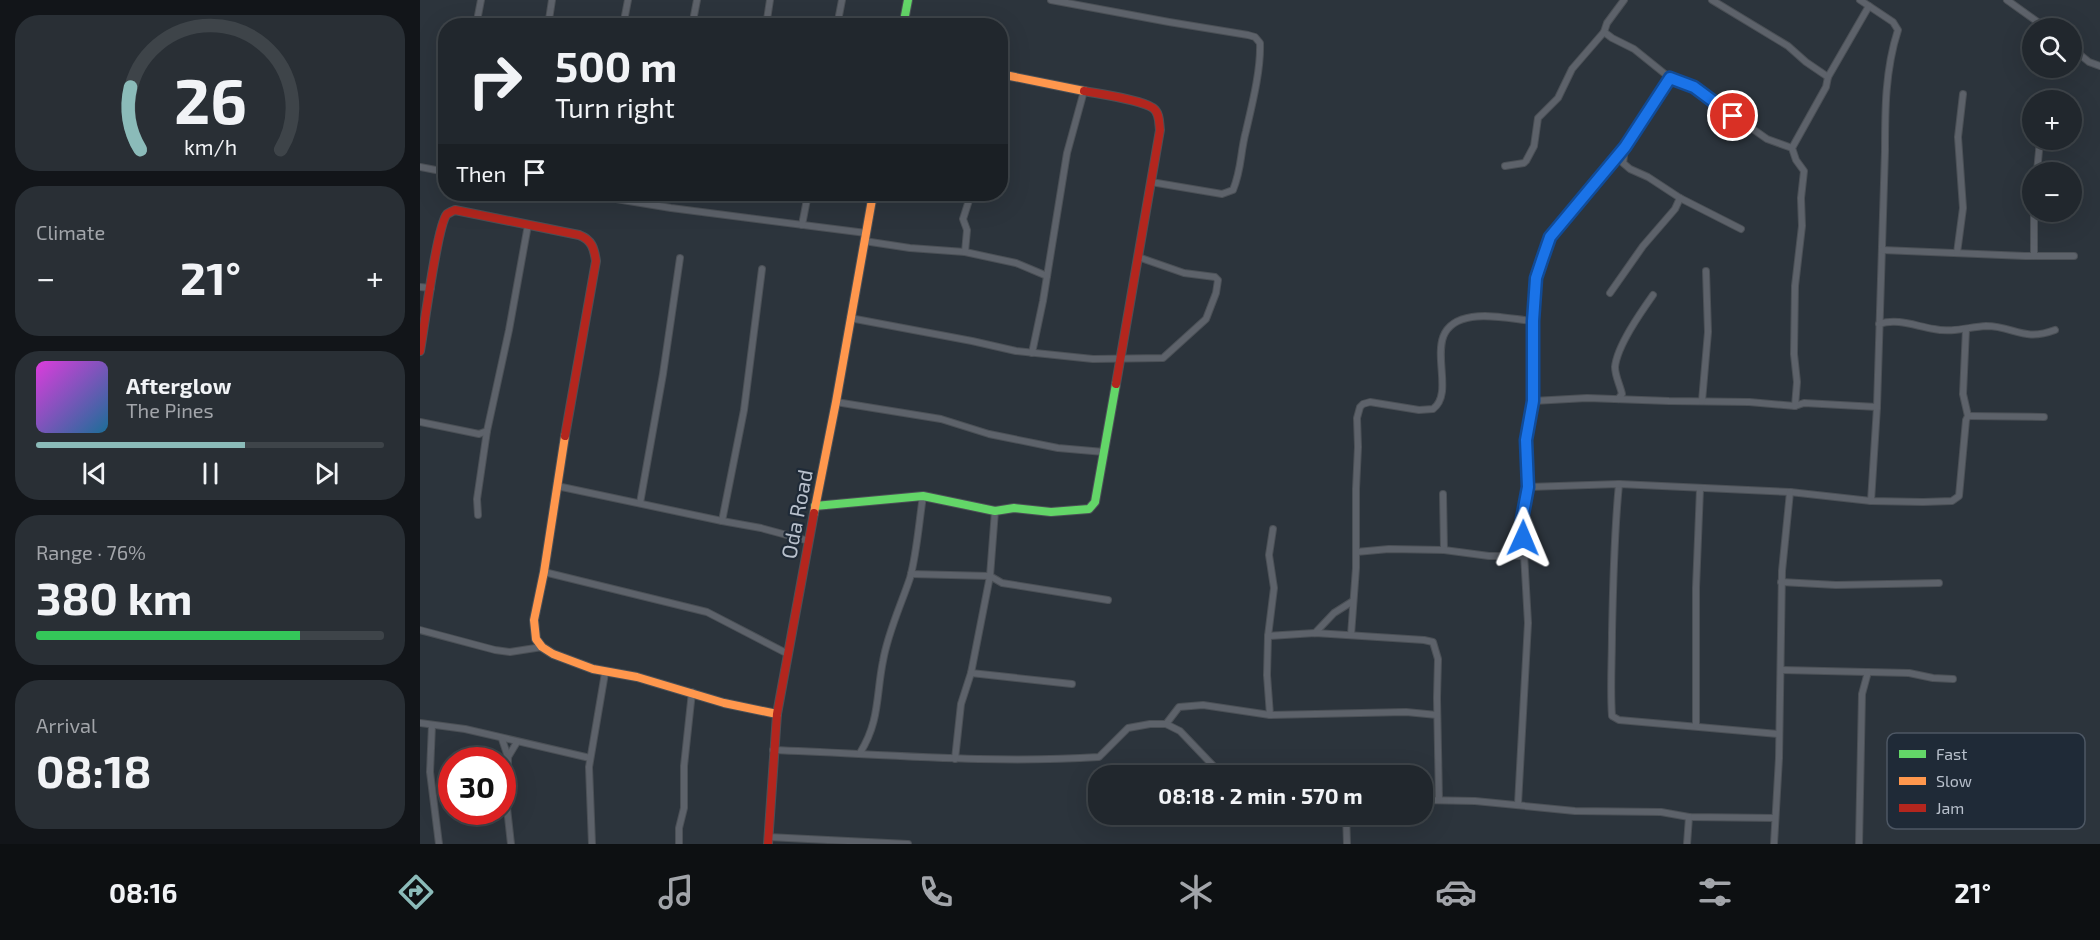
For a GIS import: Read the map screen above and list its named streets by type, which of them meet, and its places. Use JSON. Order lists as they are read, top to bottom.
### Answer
{
  "streets": {
    "street": ["Oda Road"]
  },
  "legend": ["Fast", "Slow", "Jam"],
  "page": {
    "map_buttons": ["+", "−"],
    "turn": ["500 m", "Turn right"],
    "then": "Then",
    "tile": [
      "Climate",
      ["Range · 76%", "380 km"],
      ["Arrival", "08:18"]
    ],
    "heat": ["−", "21°", "+"],
    "song": ["Afterglow", "The Pines"],
    "limit": "30",
    "trip": "08:18 · 2 min · 570 m",
    "tabs": ["08:16", "21°"],
    "gauge": ["26", "km/h"]
  }
}
